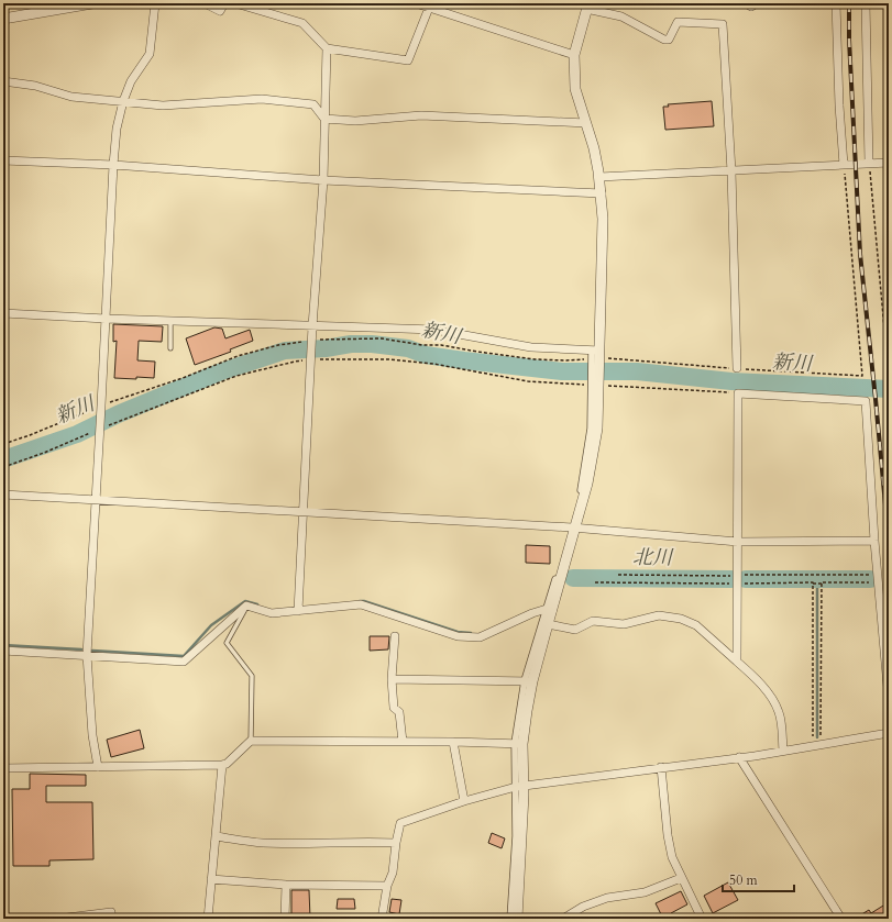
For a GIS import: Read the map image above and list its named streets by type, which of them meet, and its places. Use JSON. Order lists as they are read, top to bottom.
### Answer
{
  "water": ["新川", "北川"],
  "scale_bar": "50 m"
}
